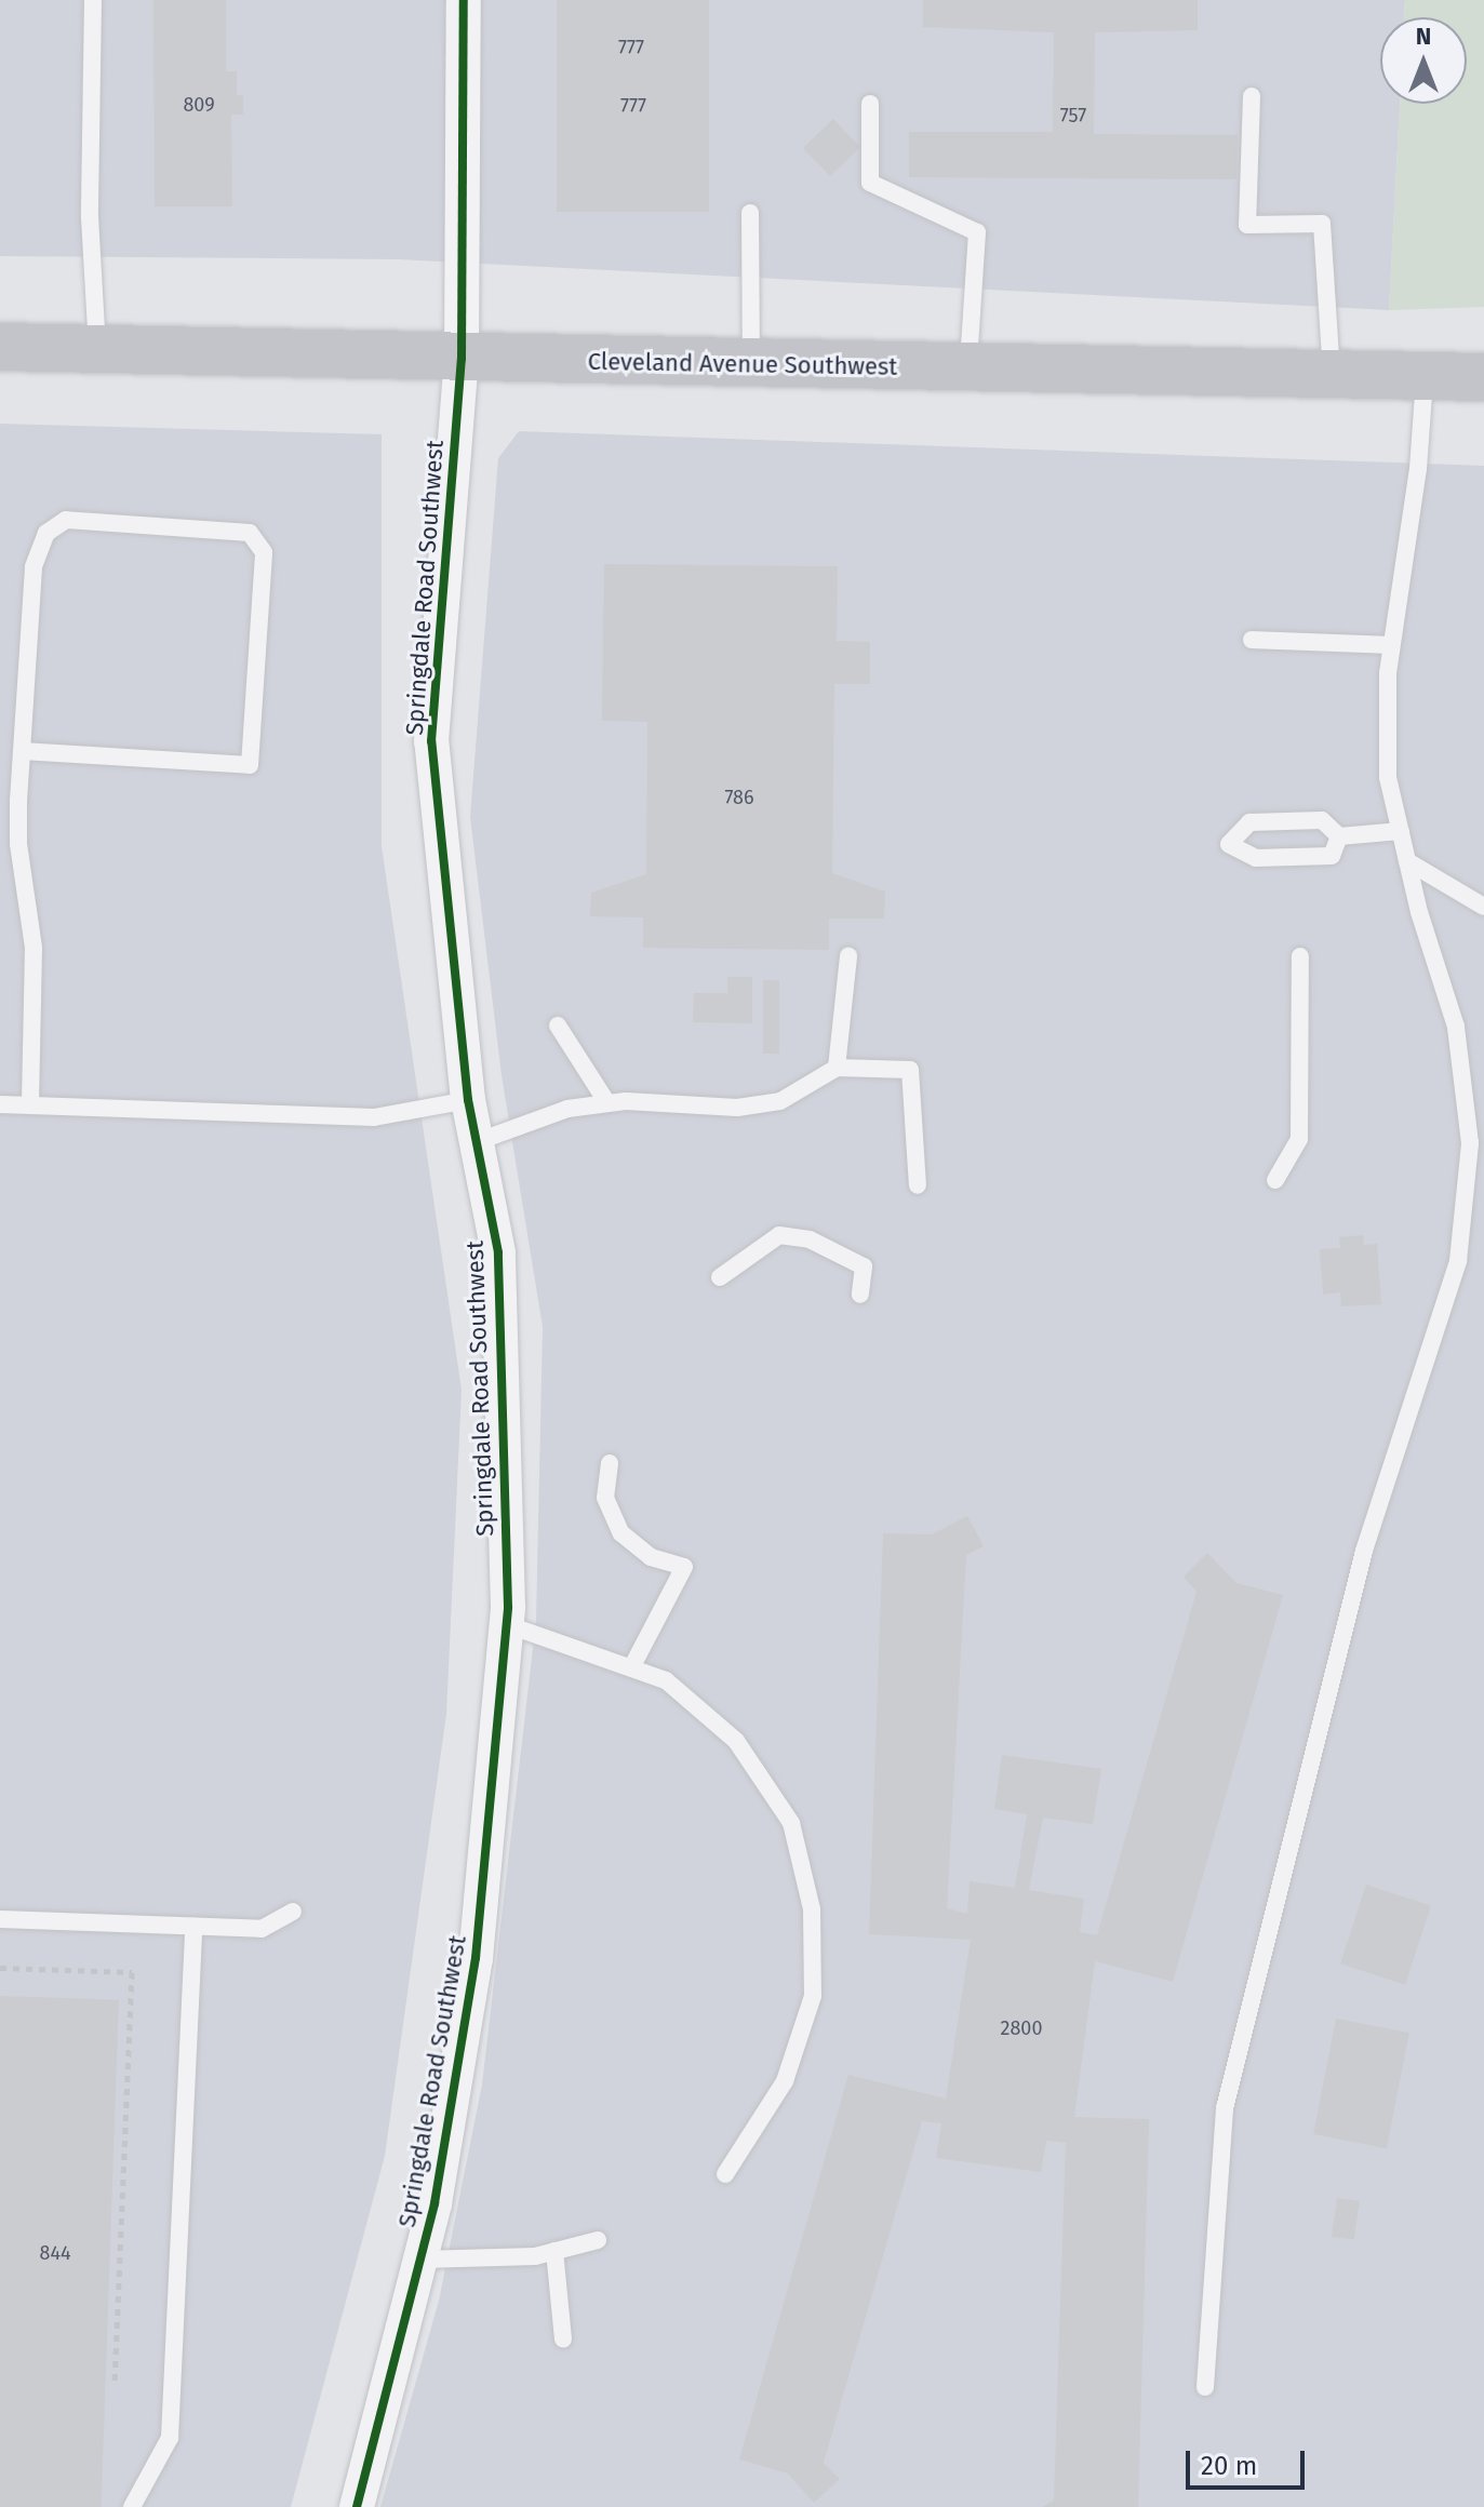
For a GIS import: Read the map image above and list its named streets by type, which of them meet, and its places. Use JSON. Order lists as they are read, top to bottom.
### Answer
{
  "streets": {
    "main road": ["Cleveland Avenue Southwest"],
    "street": ["Springdale Road Southwest"]
  },
  "crossings": [
    ["Cleveland Avenue Southwest", "Springdale Road Southwest"]
  ],
  "house_numbers": [
    "777",
    "809",
    "777",
    "757",
    "786",
    "2800",
    "844"
  ],
  "scale_bar": "20 m",
  "north": "top"
}
